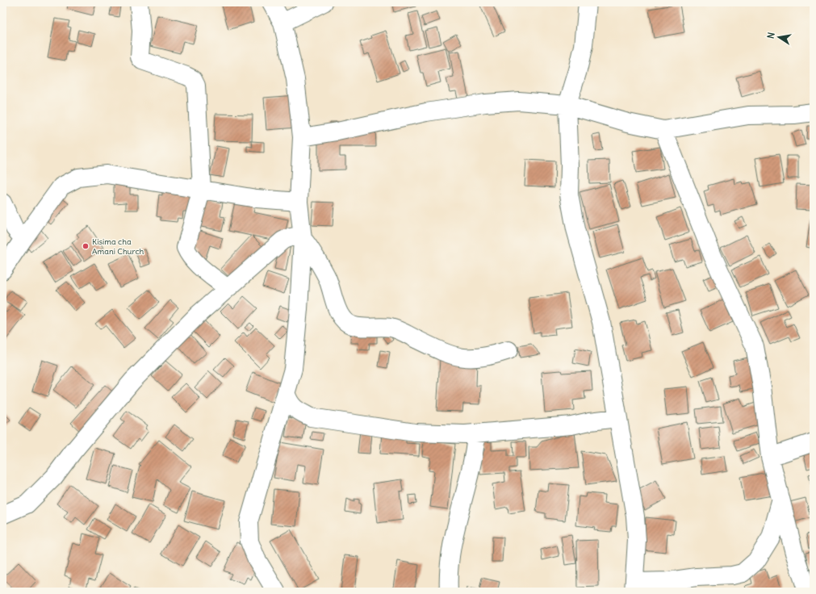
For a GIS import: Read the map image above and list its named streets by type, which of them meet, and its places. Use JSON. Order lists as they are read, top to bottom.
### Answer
{
  "places": ["Kisima cha Amani Church"],
  "north": "left"
}
